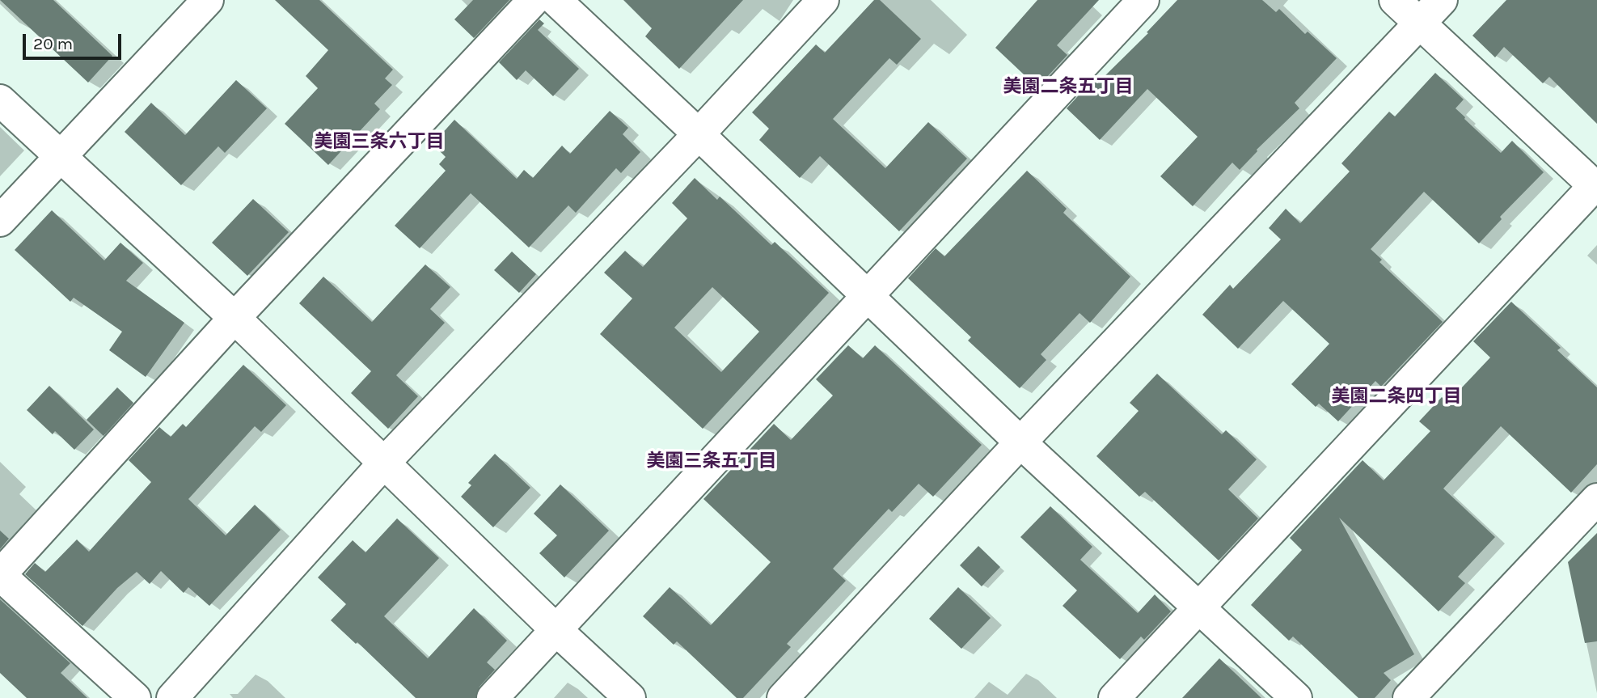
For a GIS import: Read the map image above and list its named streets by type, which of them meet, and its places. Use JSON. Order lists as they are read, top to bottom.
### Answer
{
  "districts": [
    "美園二条五丁目",
    "美園三条六丁目",
    "美園二条四丁目",
    "美園三条五丁目"
  ],
  "scale_bar": "20 m"
}
